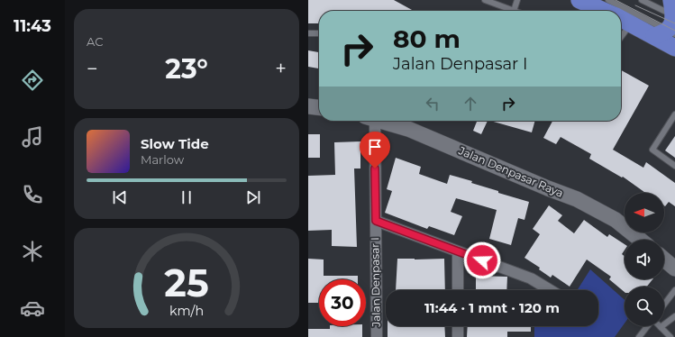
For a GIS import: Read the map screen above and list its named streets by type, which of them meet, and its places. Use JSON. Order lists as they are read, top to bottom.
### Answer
{
  "streets": {
    "street": ["Jalan Denpasar Raya", "Jalan Denpasar I"]
  },
  "north": "left",
  "page": {
    "tabs": "11:43",
    "tile": "AC",
    "turn": ["80 m", "Jalan Denpasar I"],
    "heat": ["−", "23°", "+"],
    "song": ["Slow Tide", "Marlow"],
    "limit": "30",
    "trip": "11:44 · 1 mnt · 120 m",
    "gauge": ["25", "km/h"]
  }
}
